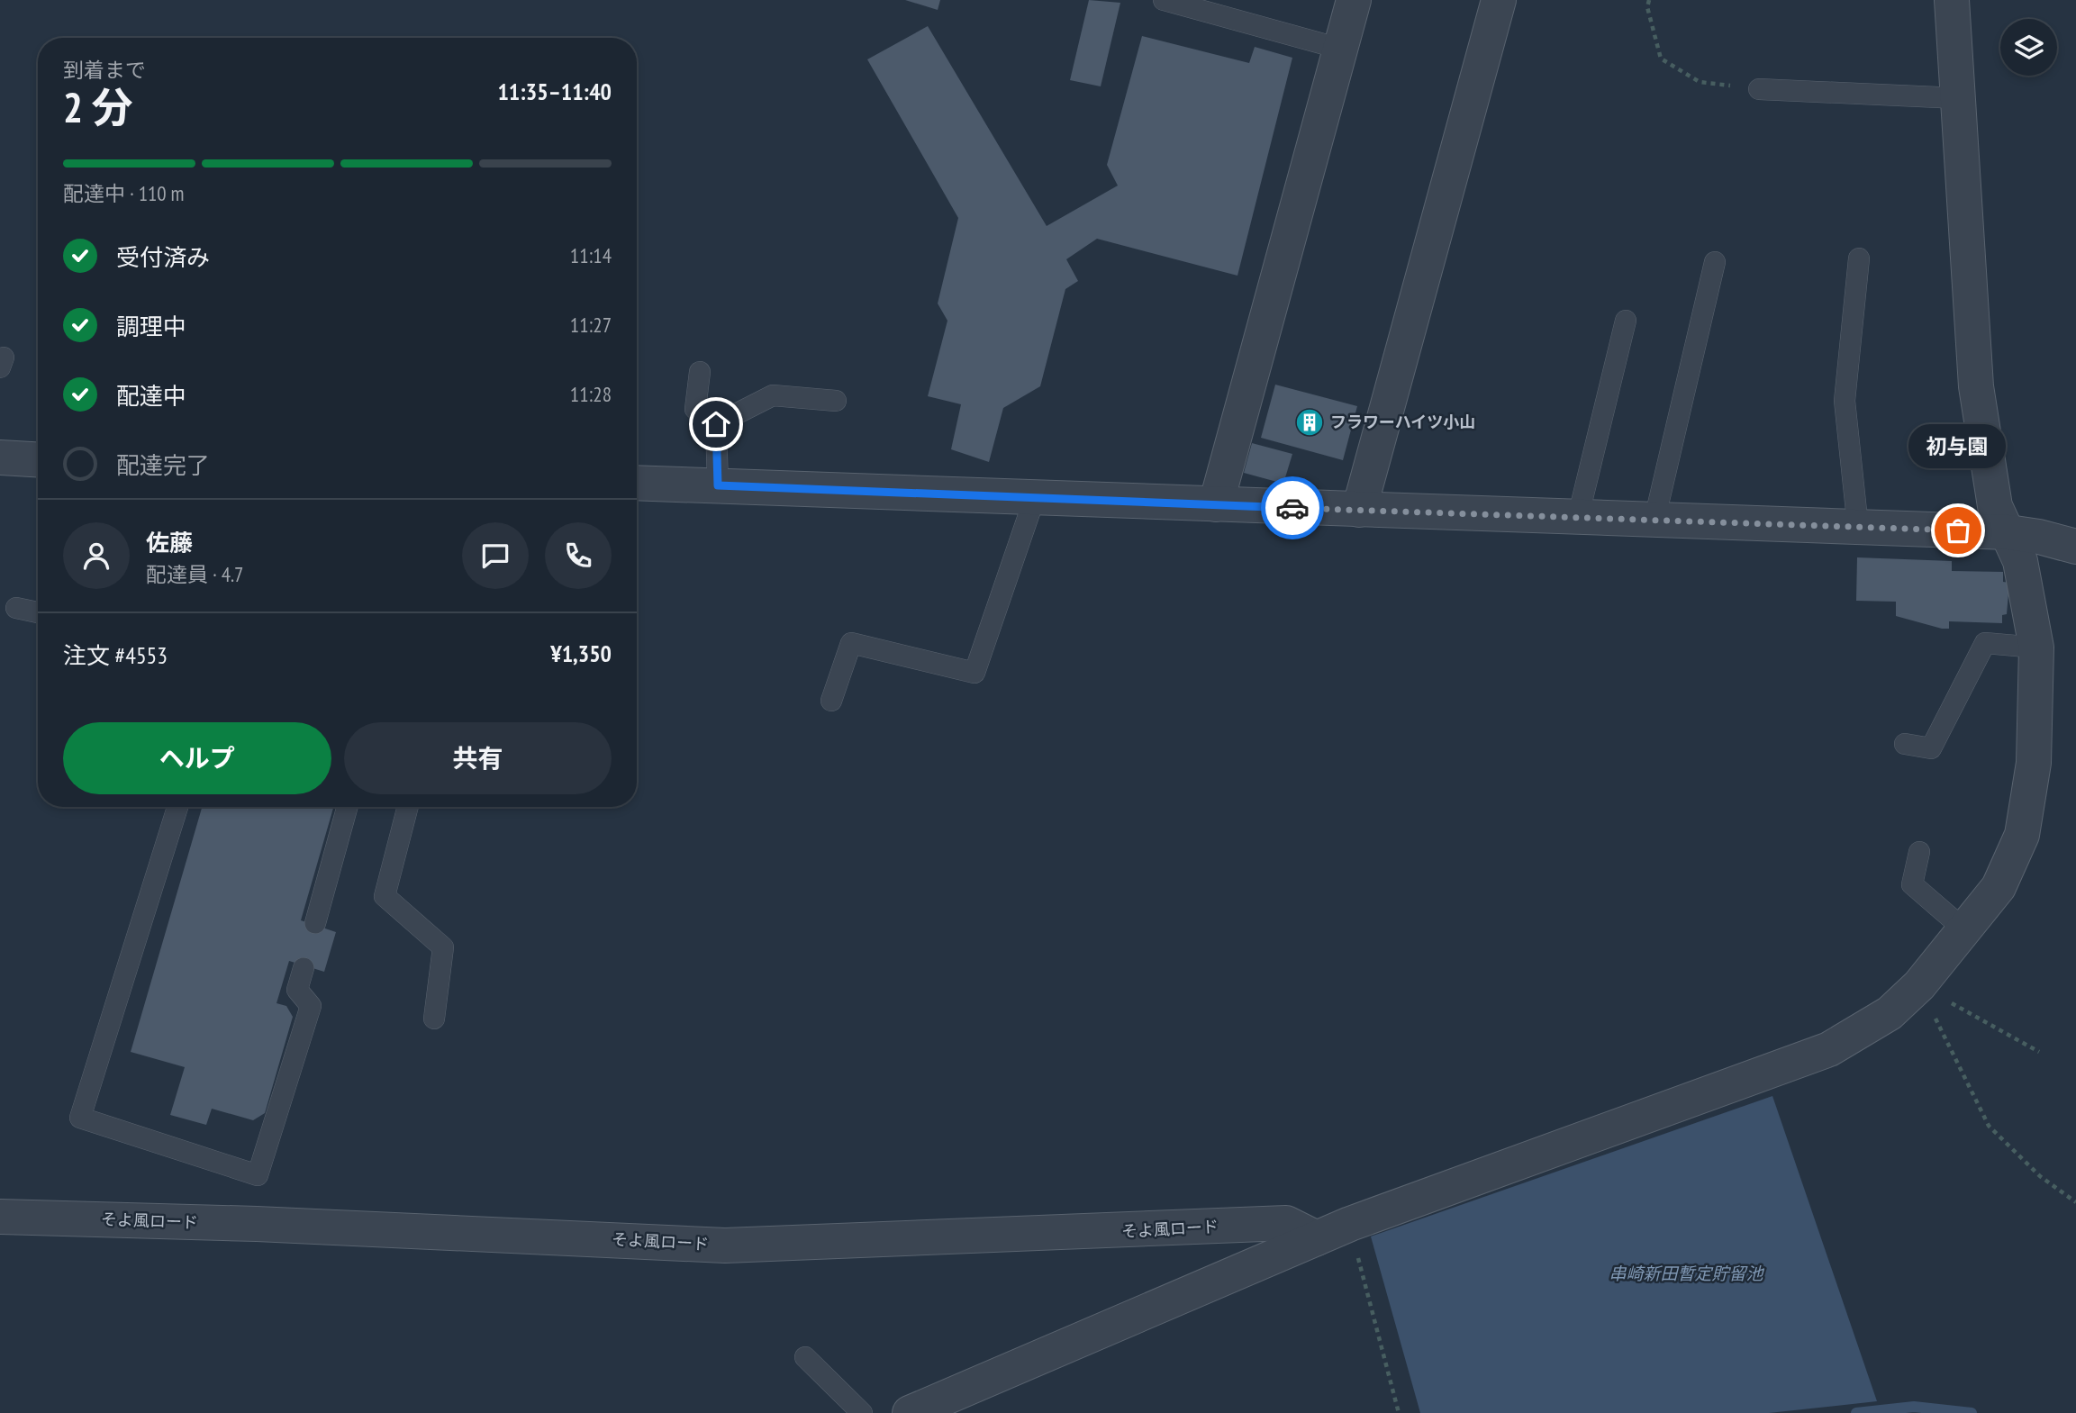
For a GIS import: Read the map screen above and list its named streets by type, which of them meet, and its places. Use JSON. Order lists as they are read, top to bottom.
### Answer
{
  "streets": {
    "street": ["そよ風ロード"]
  },
  "water": ["串崎新田暫定貯留池"],
  "places": {
    "building": ["フラワーハイツ小山"],
    "other": ["初与園"]
  },
  "page": {
    "heading": ["2 分", "到着まで", "11:35–11:40"],
    "panel": [
      "佐藤",
      "配達員 · 4.7",
      "注文 #4553",
      "¥1,350"
    ],
    "bar": "配達中 · 110 m",
    "list": [
      ["受付済み", "11:14"],
      ["調理中", "11:27"],
      ["配達中", "11:28"],
      "配達完了"
    ],
    "bubble": "初与園",
    "buttons": ["ヘルプ", "共有"]
  }
}
